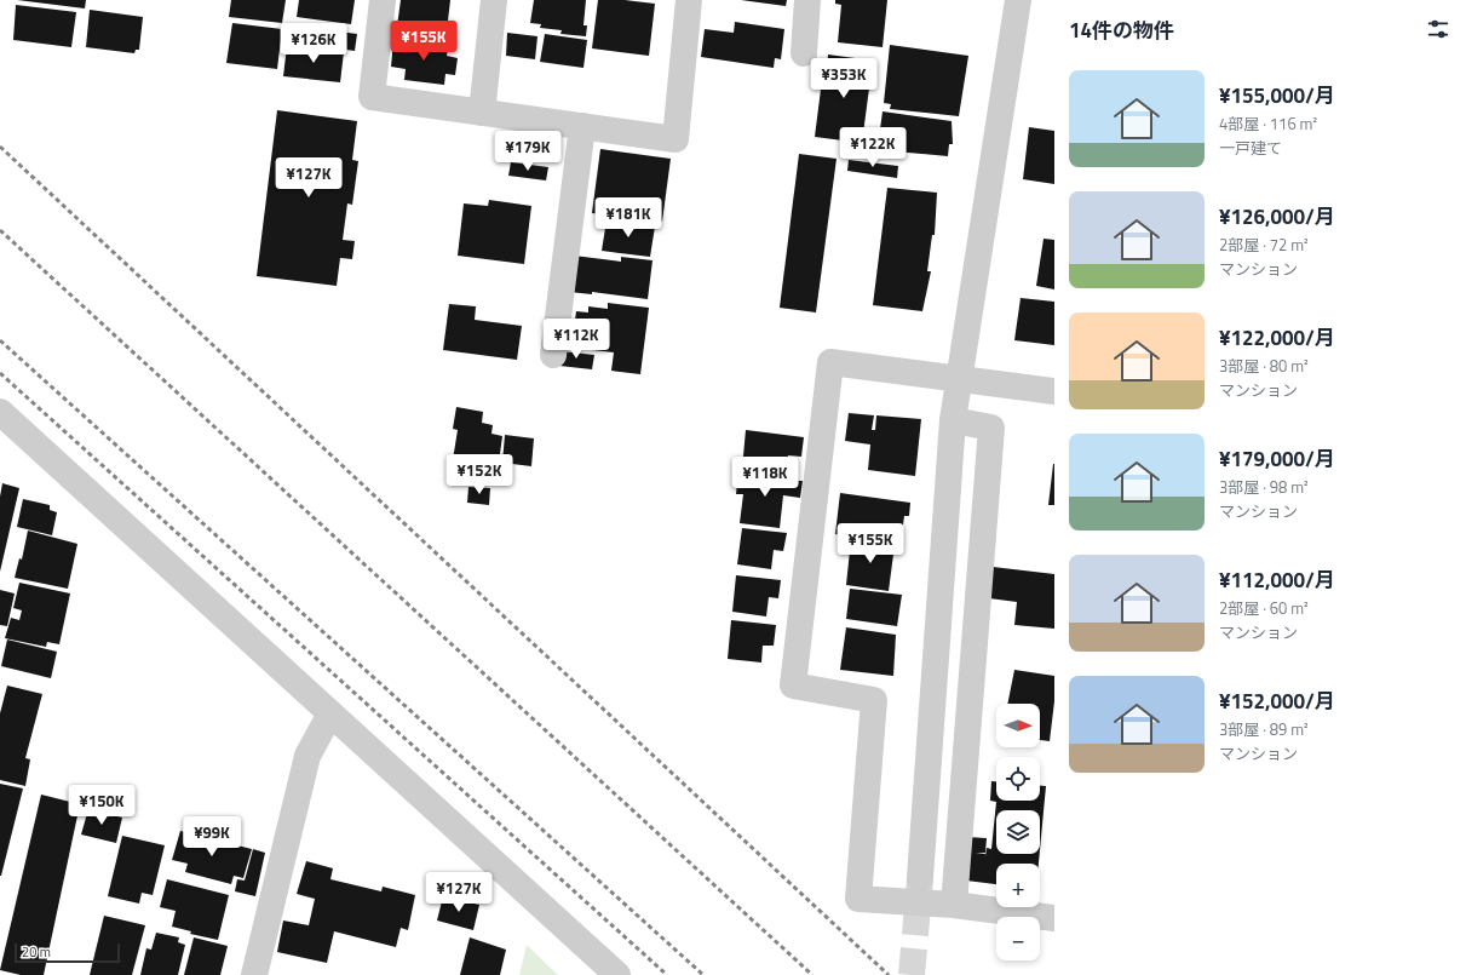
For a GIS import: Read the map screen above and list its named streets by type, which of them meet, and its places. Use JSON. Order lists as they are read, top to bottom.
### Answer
{
  "scale_bar": "20 m",
  "north": "right",
  "page": {
    "heading": "14件の物件",
    "price": [
      "¥155K",
      "¥126K",
      "¥353K",
      "¥122K",
      "¥179K",
      "¥127K",
      "¥181K",
      "¥112K",
      "¥152K",
      "¥118K",
      "¥155K",
      "¥150K",
      "¥99K",
      "¥127K"
    ],
    "list": [
      {
        "name": "¥155,000/月",
        "note": "4部屋 · 116 m² · 一戸建て"
      },
      {
        "name": "¥126,000/月",
        "note": "2部屋 · 72 m² · マンション"
      },
      {
        "name": "¥122,000/月",
        "note": "3部屋 · 80 m² · マンション"
      },
      {
        "name": "¥179,000/月",
        "note": "3部屋 · 98 m² · マンション"
      },
      {
        "name": "¥112,000/月",
        "note": "2部屋 · 60 m² · マンション"
      },
      {
        "name": "¥152,000/月",
        "note": "3部屋 · 89 m² · マンション"
      }
    ],
    "map_buttons": ["+", "−"],
    "scale": "20 m"
  }
}
